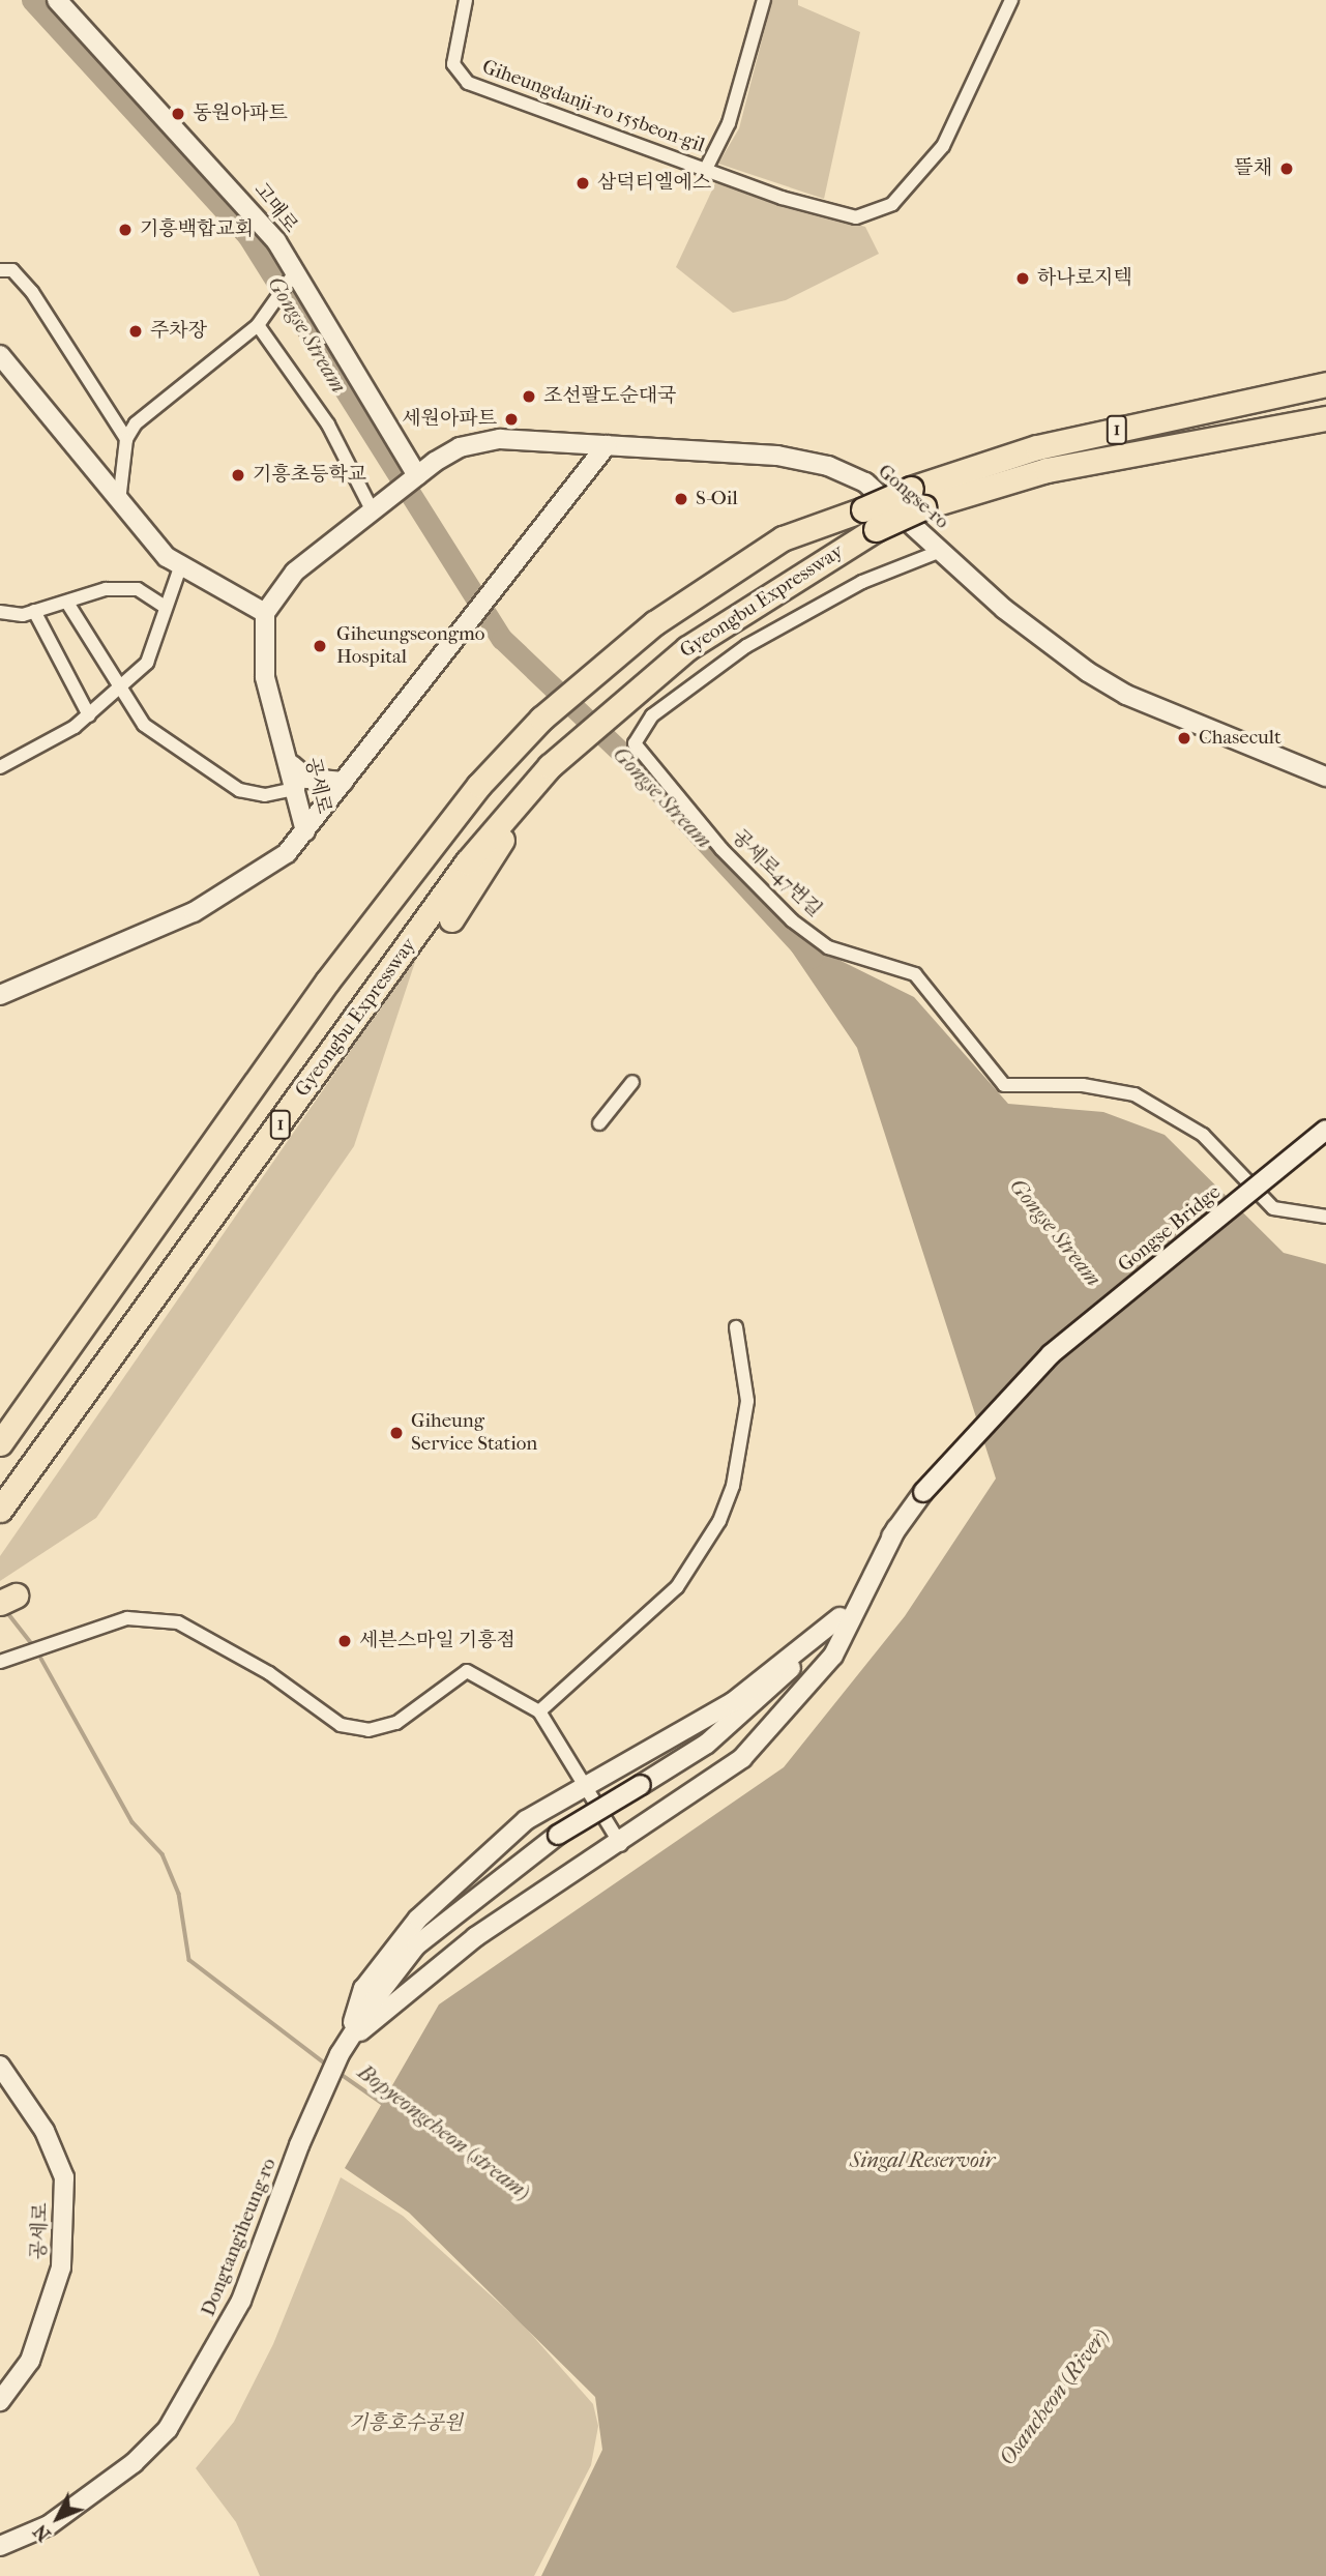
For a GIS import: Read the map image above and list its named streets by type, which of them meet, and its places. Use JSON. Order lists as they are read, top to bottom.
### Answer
{
  "streets": {
    "highway": ["1", "Gyeongbu Expressway"],
    "street": [
      "Giheungdanji-ro 155beon-gil",
      "고매로",
      "Gongse-ro",
      "공세로",
      "공세로47번길",
      "Gongse Bridge",
      "Dongtangiheung-ro"
    ]
  },
  "crossings": [
    ["고매로", "Gongse-ro"],
    ["1", "Gyeongbu Expressway"],
    ["Gongse-ro", "공세로47번길"]
  ],
  "water": [
    "Gongse Stream",
    "Bopyeongcheon (stream)",
    "Singal Reservoir",
    "Osancheon (River)"
  ],
  "parks": ["기흥호수공원"],
  "places": [
    "동원아파트",
    "뜰채",
    "삼덕티엘에스",
    "기흥백합교회",
    "하나로지텍",
    "주차장",
    "조선팔도순대국",
    "세원아파트",
    "기흥초등학교",
    "S-Oil",
    "Giheungseongmo Hospital",
    "Chasecult",
    "Giheung Service Station",
    "세븐스마일 기흥점"
  ],
  "north": "bottom left"
}
